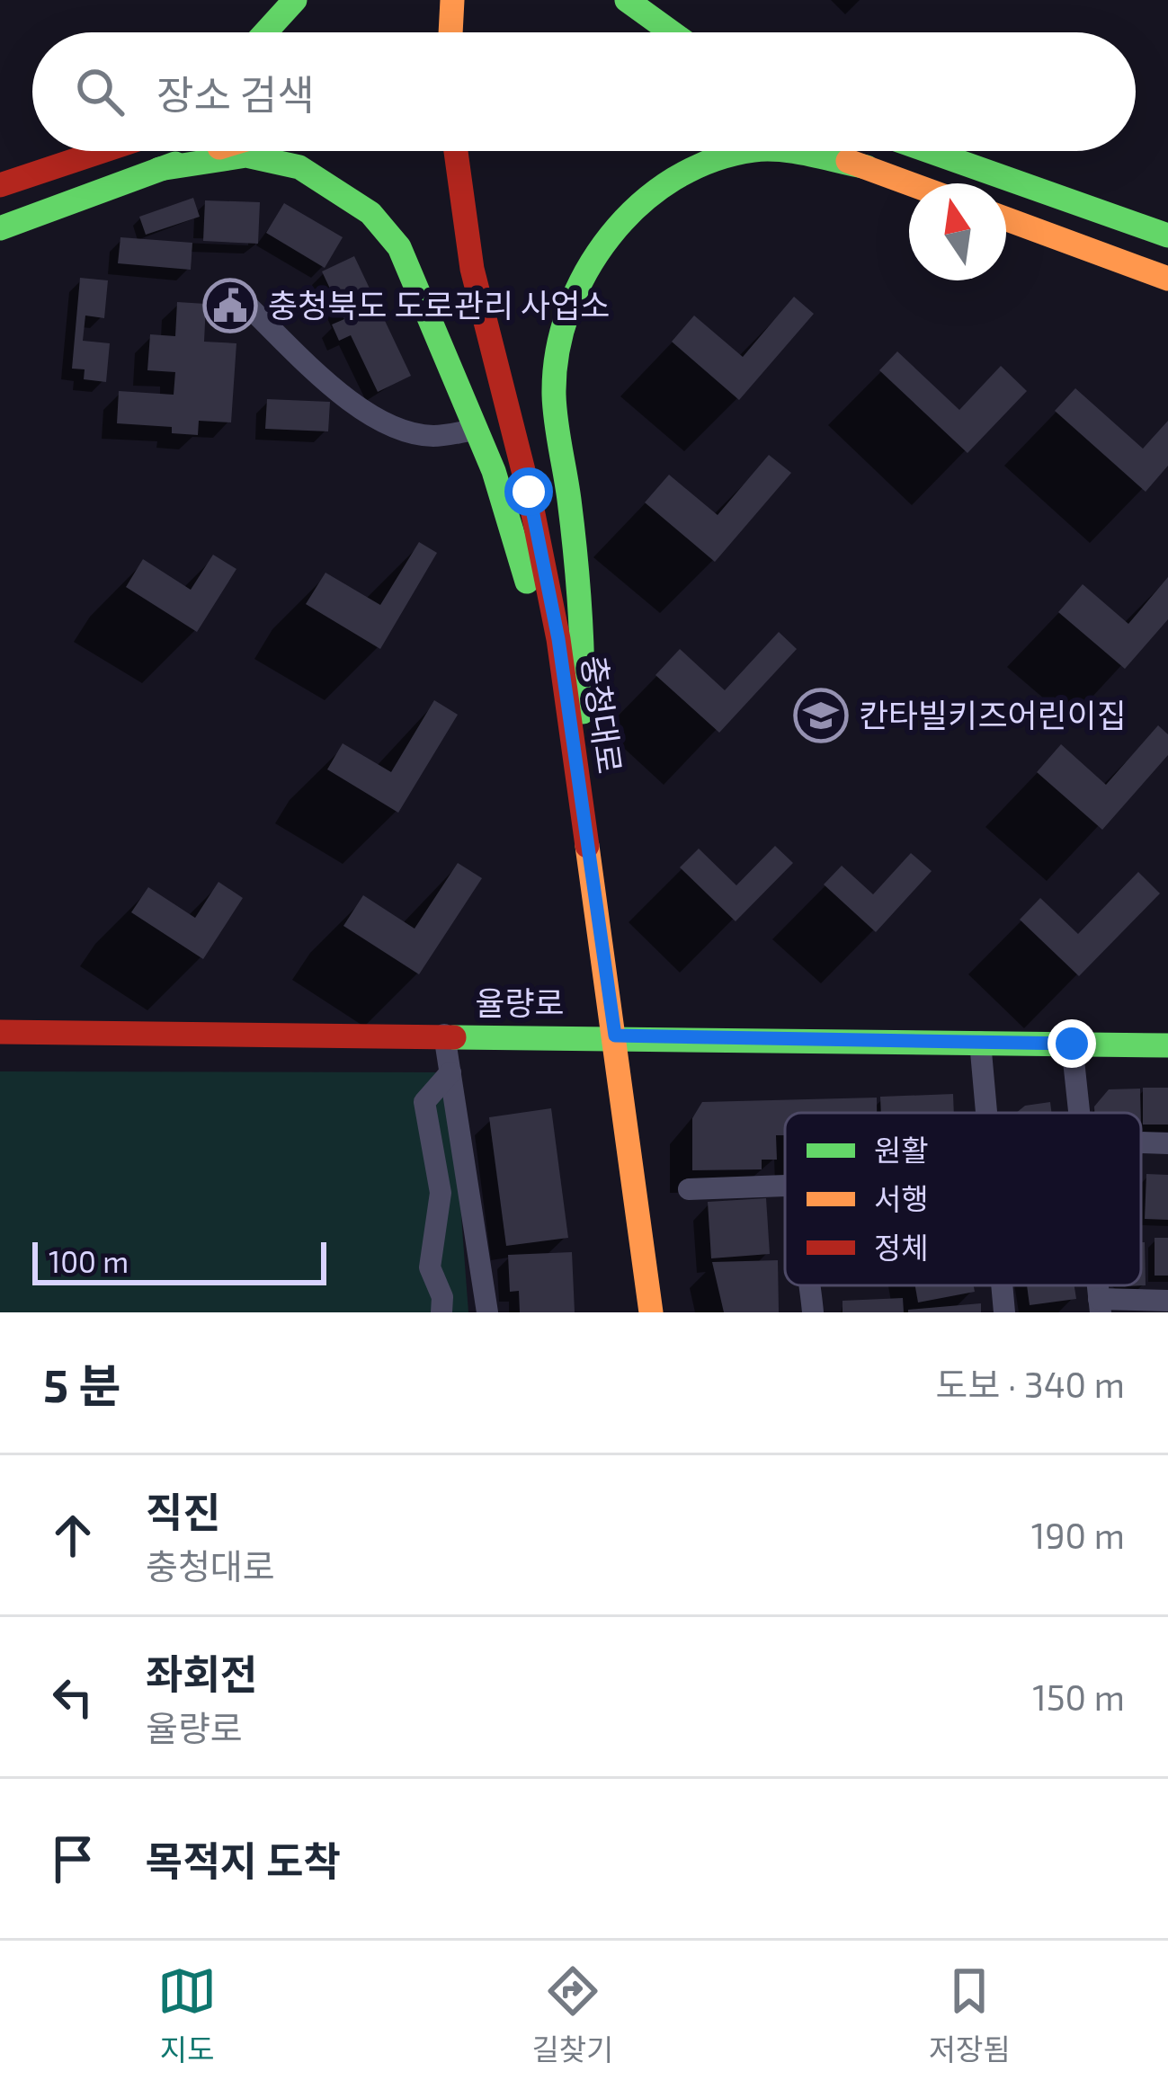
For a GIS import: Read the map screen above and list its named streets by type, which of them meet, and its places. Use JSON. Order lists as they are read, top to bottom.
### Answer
{
  "streets": {
    "street": ["충청대로", "율량로"]
  },
  "crossings": [
    ["충청대로", "율량로"]
  ],
  "places": {
    "public building": ["충청북도 도로관리 사업소"],
    "school or university": ["칸타빌키즈어린이집"]
  },
  "legend": ["원활", "서행", "정체"],
  "scale_bar": "100 m",
  "north": "top",
  "page": {
    "search": "장소 검색",
    "scale": "100 m",
    "heading": ["5 분", "도보 · 340 m"],
    "list": [
      ["직진", "충청대로", "190 m"],
      ["좌회전", "율량로", "150 m"],
      "목적지 도착"
    ],
    "nav": ["지도", "길찾기", "저장됨"]
  }
}
